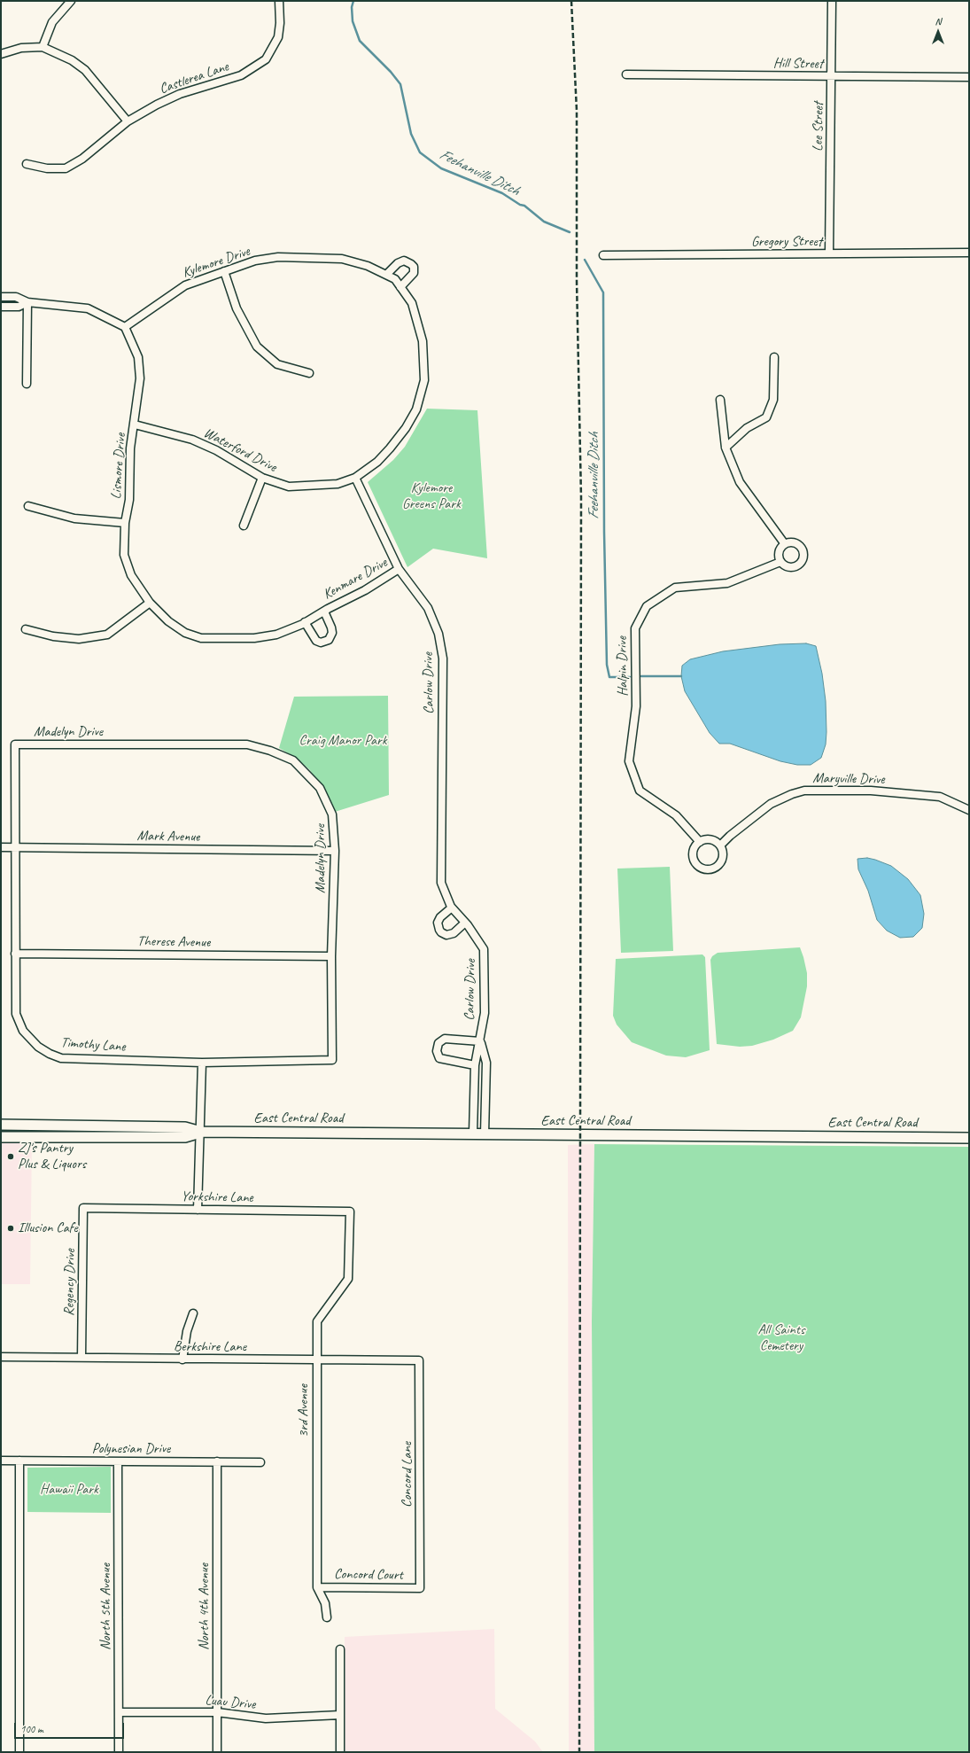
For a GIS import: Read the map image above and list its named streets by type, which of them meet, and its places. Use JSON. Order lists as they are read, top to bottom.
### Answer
{
  "streets": {
    "main road": ["East Central Road"],
    "street": [
      "Hill Street",
      "Castlerea Lane",
      "Lee Street",
      "Gregory Street",
      "Kylemore Drive",
      "Waterford Drive",
      "Lismore Drive",
      "Kenmare Drive",
      "Halpin Drive",
      "Carlow Drive",
      "Madelyn Drive",
      "Maryville Drive",
      "Mark Avenue",
      "Therese Avenue",
      "Timothy Lane",
      "Yorkshire Lane",
      "Regency Drive",
      "Berkshire Lane",
      "3rd Avenue",
      "Polynesian Drive",
      "Concord Lane",
      "Concord Court",
      "North 5th Avenue",
      "North 4th Avenue",
      "Luau Drive"
    ]
  },
  "crossings": [
    ["Hill Street", "Lee Street"],
    ["Lee Street", "Gregory Street"],
    ["Kylemore Drive", "Waterford Drive"],
    ["Kylemore Drive", "Lismore Drive"],
    ["Kylemore Drive", "Carlow Drive"],
    ["Waterford Drive", "Lismore Drive"],
    ["Waterford Drive", "Carlow Drive"],
    ["Lismore Drive", "Kenmare Drive"],
    ["Kenmare Drive", "Carlow Drive"],
    ["Halpin Drive", "Maryville Drive"],
    ["Carlow Drive", "East Central Road"],
    ["Madelyn Drive", "Mark Avenue"],
    ["Madelyn Drive", "Therese Avenue"],
    ["Madelyn Drive", "Timothy Lane"],
    ["Mark Avenue", "Timothy Lane"],
    ["Therese Avenue", "Timothy Lane"],
    ["Yorkshire Lane", "Regency Drive"],
    ["Yorkshire Lane", "3rd Avenue"],
    ["Regency Drive", "Berkshire Lane"],
    ["Berkshire Lane", "3rd Avenue"],
    ["Berkshire Lane", "Concord Lane"],
    ["3rd Avenue", "Concord Court"],
    ["Polynesian Drive", "North 5th Avenue"],
    ["Polynesian Drive", "North 4th Avenue"],
    ["Concord Lane", "Concord Court"],
    ["North 5th Avenue", "Luau Drive"],
    ["North 4th Avenue", "Luau Drive"]
  ],
  "water": ["Feehanville Ditch"],
  "parks": [
    "Kylemore Greens Park",
    "Craig Manor Park",
    "All Saints Cemetery",
    "Hawaii Park"
  ],
  "places": ["ZJ's Pantry Plus & Liquors", "Illusion Cafe"],
  "scale_bar": "100 m",
  "north": "top"
}
